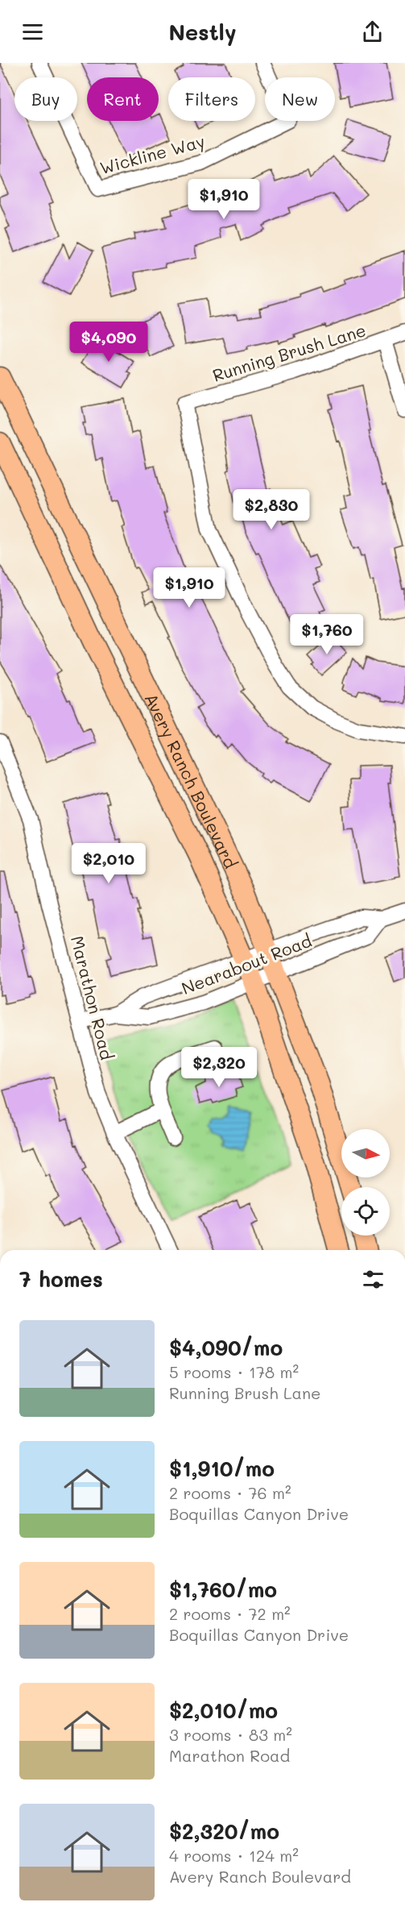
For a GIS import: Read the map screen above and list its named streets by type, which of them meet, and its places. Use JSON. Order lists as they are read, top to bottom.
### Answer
{
  "streets": {
    "main road": ["Avery Ranch Boulevard"],
    "street": [
      "Wickline Way",
      "Running Brush Lane",
      "Nearabout Road",
      "Marathon Road"
    ]
  },
  "crossings": [
    ["Avery Ranch Boulevard", "Nearabout Road"],
    ["Nearabout Road", "Marathon Road"]
  ],
  "north": "right",
  "page": {
    "header": "Nestly",
    "chip": [
      "Buy",
      "Rent",
      "Filters",
      "New"
    ],
    "price": [
      "$1,910",
      "$4,090",
      "$2,830",
      "$1,910",
      "$1,760",
      "$2,010",
      "$2,320"
    ],
    "heading": "7 homes",
    "list": [
      {
        "name": "$4,090/mo",
        "note": "5 rooms · 178 m² · Running Brush Lane"
      },
      {
        "name": "$1,910/mo",
        "note": "2 rooms · 76 m² · Boquillas Canyon Drive"
      },
      {
        "name": "$1,760/mo",
        "note": "2 rooms · 72 m² · Boquillas Canyon Drive"
      },
      {
        "name": "$2,010/mo",
        "note": "3 rooms · 83 m² · Marathon Road"
      },
      {
        "name": "$2,320/mo",
        "note": "4 rooms · 124 m² · Avery Ranch Boulevard"
      }
    ]
  }
}
